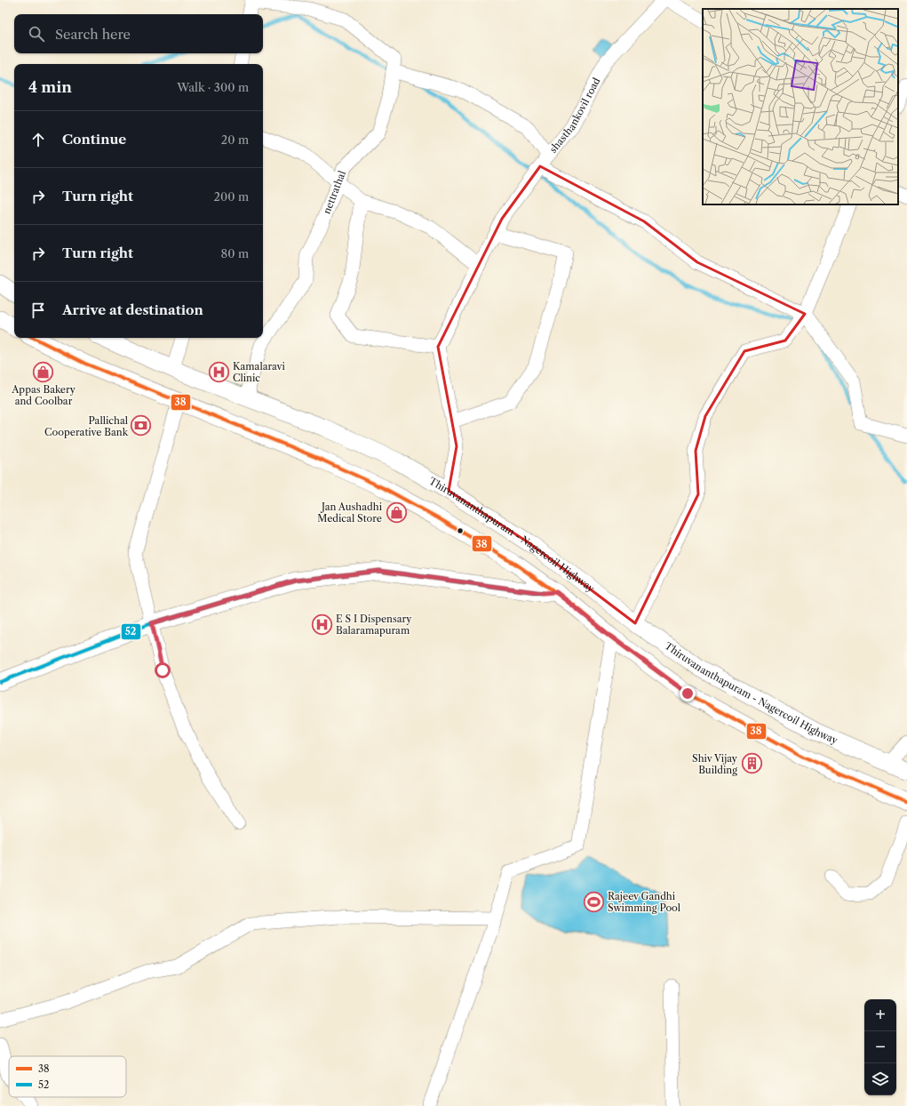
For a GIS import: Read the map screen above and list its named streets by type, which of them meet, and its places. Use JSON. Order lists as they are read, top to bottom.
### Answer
{
  "streets": {
    "main road": ["Thiruvananthapuram - Nagercoil Highway"],
    "street": ["shasthankovil road", "nettrathal"]
  },
  "crossings": [
    ["shasthankovil road", "nettrathal"],
    ["nettrathal", "Thiruvananthapuram - Nagercoil Highway"]
  ],
  "places": {
    "shop": ["Appas Bakery and Coolbar", "Jan Aushadhi Medical Store"],
    "hospital": ["Kamalaravi Clinic", "E S I Dispensary Balaramapuram"],
    "bank": ["Pallichal Cooperative Bank"],
    "building": ["Shiv Vijay Building"],
    "sports": ["Rajeev Gandhi Swimming Pool"]
  },
  "lines": ["transit line 38", "transit line 52"],
  "legend": ["38", "52"],
  "page": {
    "search": "Search here",
    "heading": ["4 min", "Walk · 300 m"],
    "list": [
      ["Continue", "20 m"],
      ["Turn right", "200 m"],
      ["Turn right", "80 m"],
      "Arrive at destination"
    ],
    "map_buttons": ["+", "−"]
  }
}
